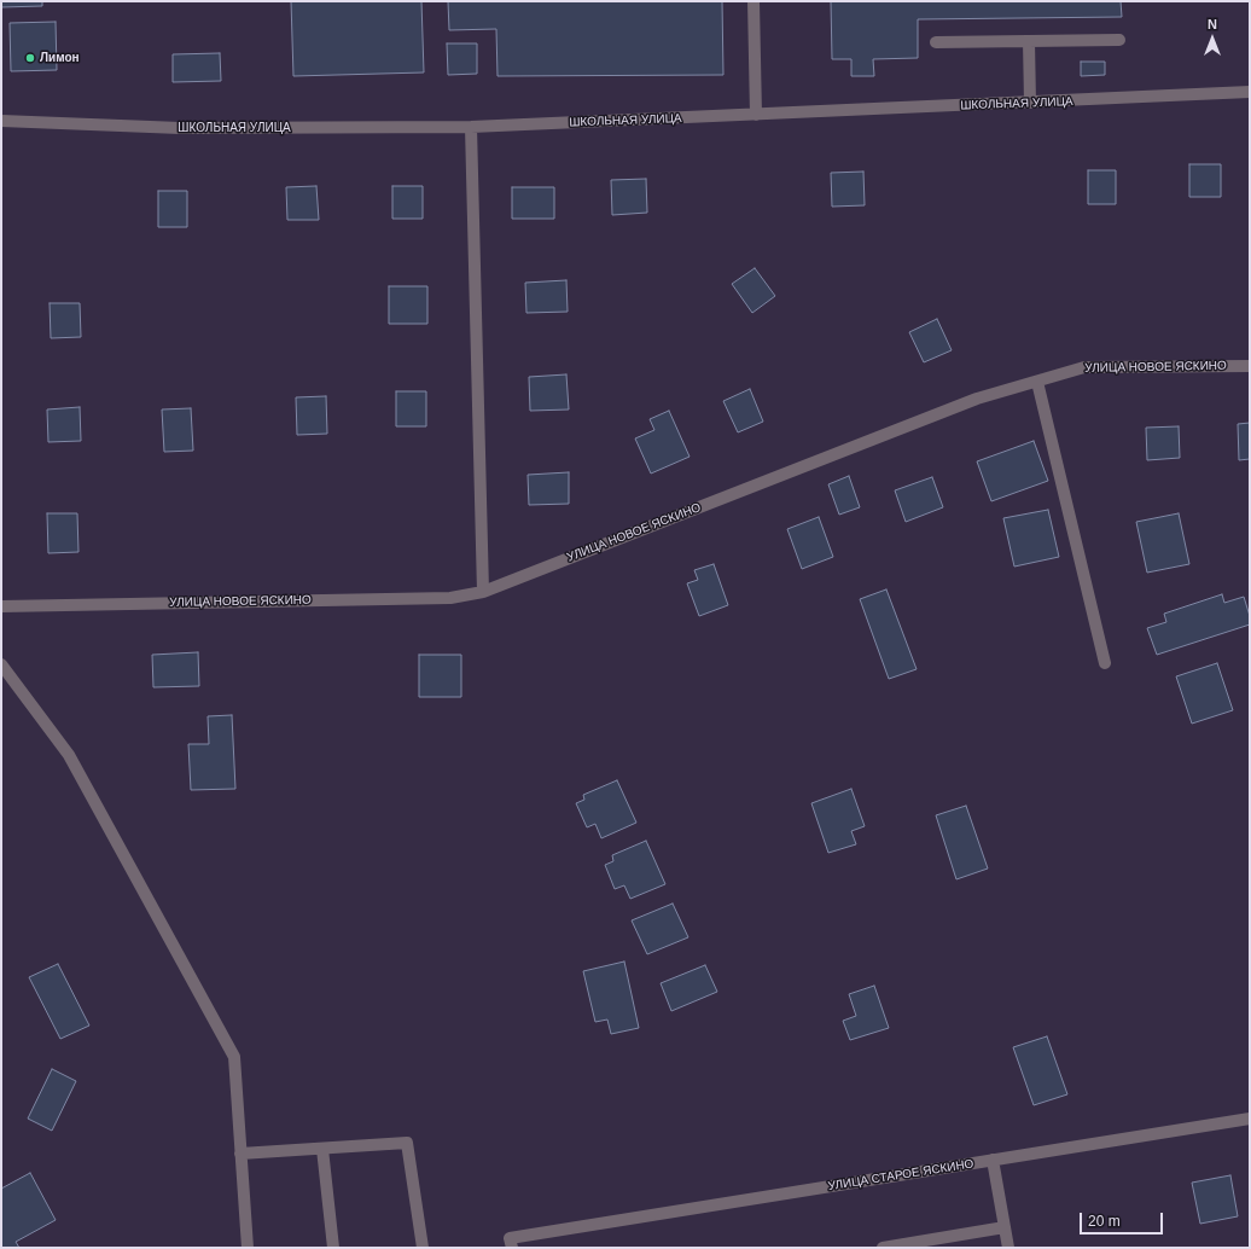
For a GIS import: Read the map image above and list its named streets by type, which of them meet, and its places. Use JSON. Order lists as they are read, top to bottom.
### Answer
{
  "streets": {
    "street": ["ШКОЛЬНАЯ УЛИЦА", "УЛИЦА НОВОЕ ЯСКИНО", "УЛИЦА СТАРОЕ ЯСКИНО"]
  },
  "places": ["Лимон"],
  "scale_bar": "20 m",
  "north": "top"
}
